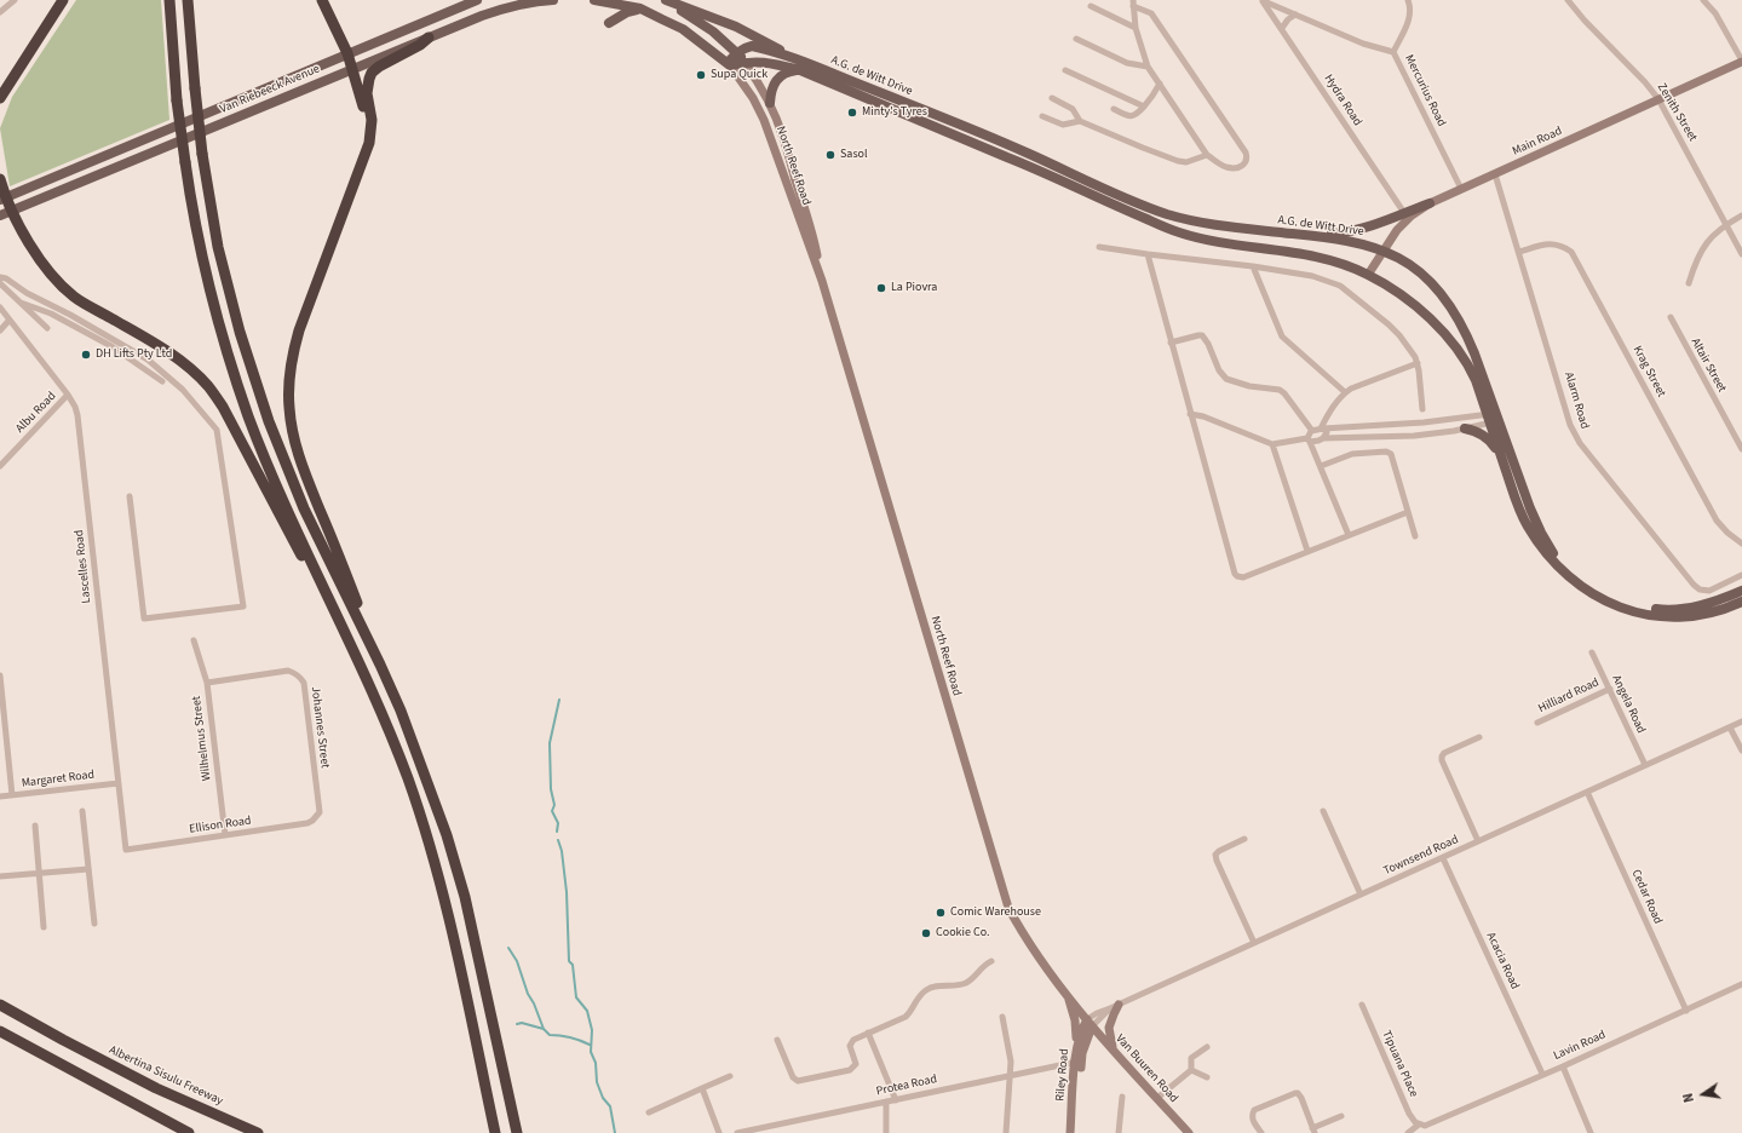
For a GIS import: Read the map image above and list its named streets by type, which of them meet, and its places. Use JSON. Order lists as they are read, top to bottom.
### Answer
{
  "streets": {
    "highway": ["Albertina Sisulu Freeway"],
    "main road": [
      "A.G. de Witt Drive",
      "Van Riebeeck Avenue",
      "Main Road",
      "North Reef Road",
      "Van Buuren Road",
      "Riley Road"
    ],
    "street": [
      "Mercurius Road",
      "Hydra Road",
      "Zenith Street",
      "Altair Street",
      "Krag Street",
      "Alarm Road",
      "Albu Road",
      "Lascelles Road",
      "Hilliard Road",
      "Angela Road",
      "Johannes Street",
      "Wilhelmus Street",
      "Margaret Road",
      "Ellison Road",
      "Townsend Road",
      "Cedar Road",
      "Acacia Road",
      "Lavin Road",
      "Tipuana Place",
      "Protea Road"
    ]
  },
  "crossings": [
    ["A.G. de Witt Drive", "Main Road"],
    ["A.G. de Witt Drive", "North Reef Road"],
    ["Mercurius Road", "Hydra Road"],
    ["Mercurius Road", "Main Road"],
    ["Zenith Street", "Main Road"],
    ["Main Road", "Alarm Road"],
    ["North Reef Road", "Townsend Road"],
    ["North Reef Road", "Van Buuren Road"],
    ["North Reef Road", "Riley Road"],
    ["Krag Street", "Alarm Road"],
    ["Albu Road", "Lascelles Road"],
    ["Lascelles Road", "Margaret Road"],
    ["Lascelles Road", "Ellison Road"],
    ["Hilliard Road", "Angela Road"],
    ["Angela Road", "Townsend Road"],
    ["Johannes Street", "Wilhelmus Street"],
    ["Johannes Street", "Ellison Road"],
    ["Wilhelmus Street", "Ellison Road"],
    ["Townsend Road", "Cedar Road"],
    ["Townsend Road", "Acacia Road"],
    ["Townsend Road", "Van Buuren Road"],
    ["Townsend Road", "Riley Road"],
    ["Cedar Road", "Lavin Road"],
    ["Acacia Road", "Lavin Road"],
    ["Lavin Road", "Tipuana Place"],
    ["Van Buuren Road", "Riley Road"],
    ["Riley Road", "Protea Road"]
  ],
  "places": [
    "Supa Quick",
    "Minty's Tyres",
    "Sasol",
    "La Piovra",
    "DH Lifts Pty Ltd",
    "Comic Warehouse",
    "Cookie Co."
  ],
  "north": "left"
}
